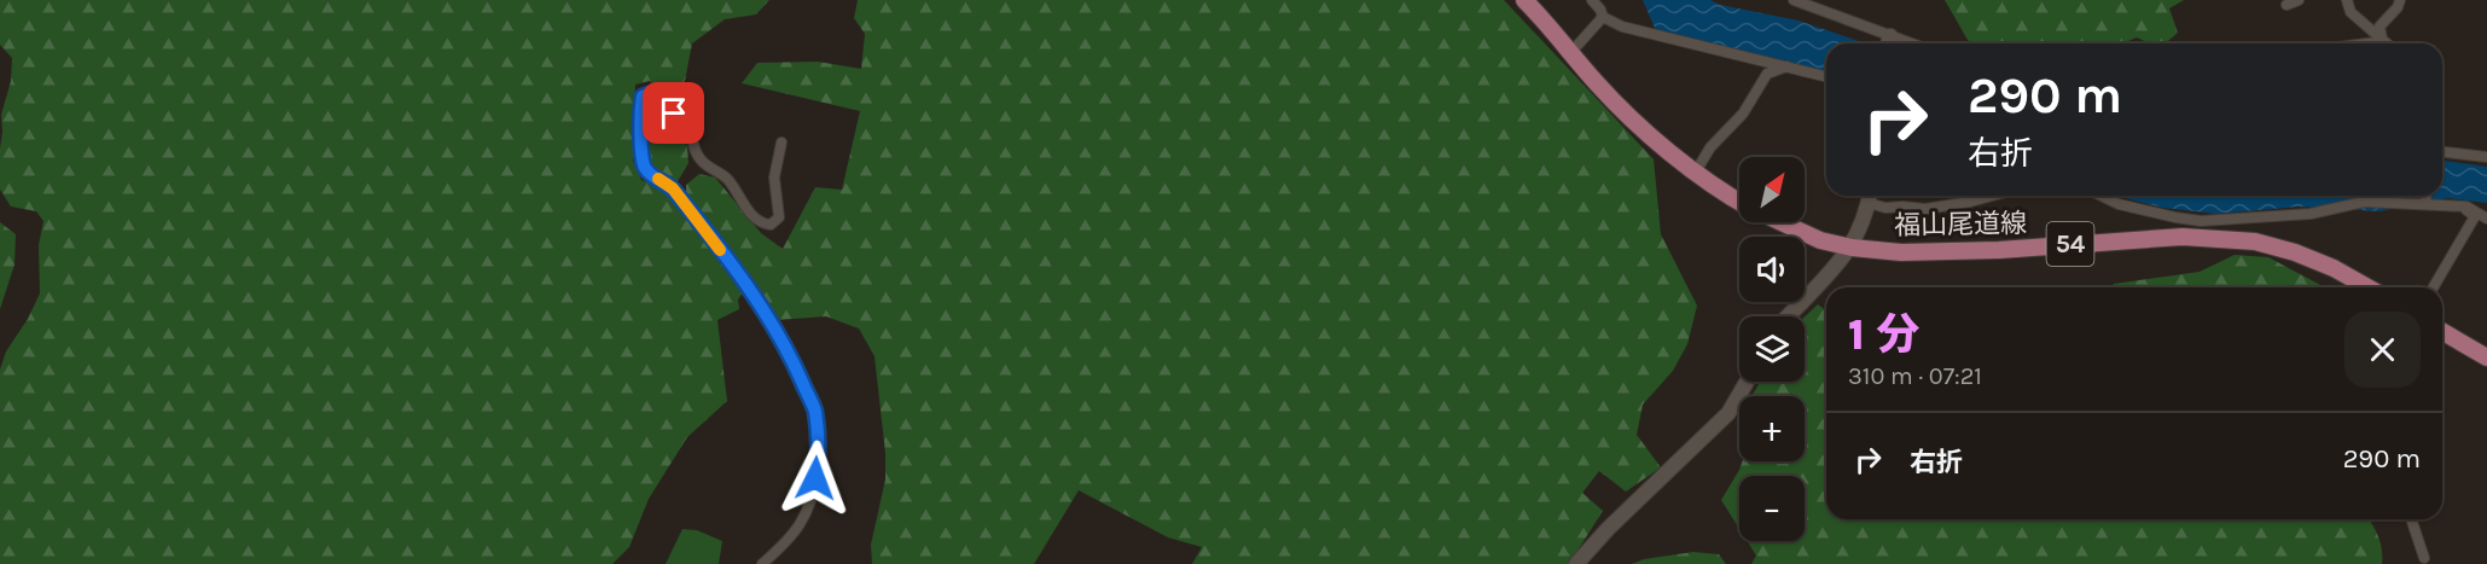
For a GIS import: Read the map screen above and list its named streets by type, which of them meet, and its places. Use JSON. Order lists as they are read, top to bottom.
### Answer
{
  "streets": {
    "main road": ["福山尾道線", "54"]
  },
  "north": "top right",
  "page": {
    "turn": ["290 m", "右折"],
    "map_buttons": ["+", "−"],
    "heading": ["1 分", "310 m · 07:21"],
    "list": [
      {
        "name": "右折",
        "value": "290 m"
      }
    ]
  }
}
